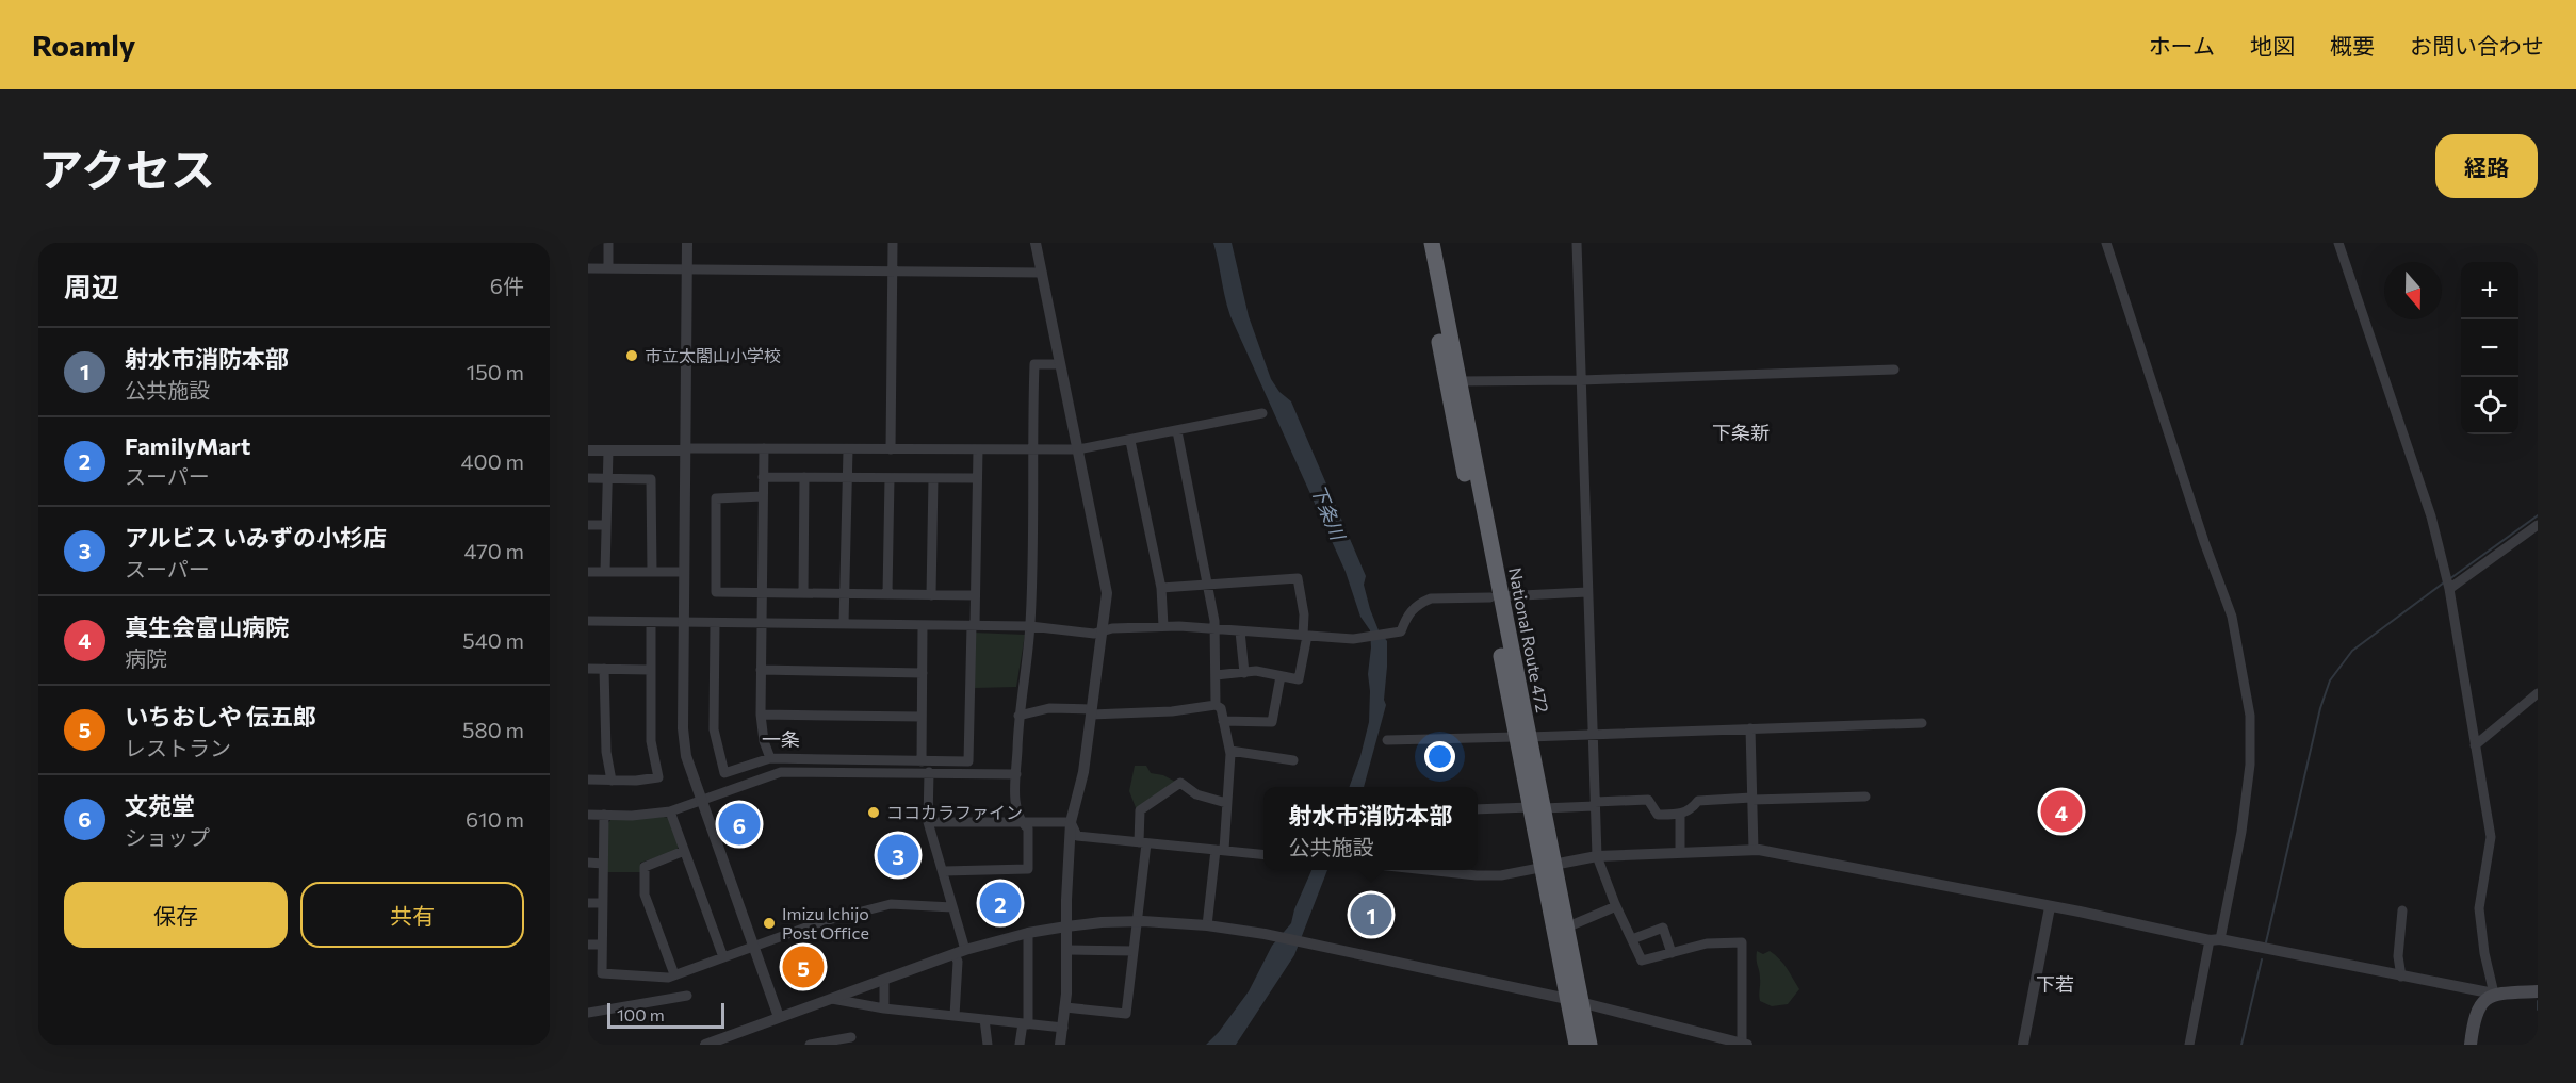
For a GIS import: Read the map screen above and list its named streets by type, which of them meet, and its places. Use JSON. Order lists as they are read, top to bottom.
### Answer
{
  "streets": {
    "highway": ["National Route 472"]
  },
  "districts": ["下条新", "一条", "下若"],
  "water": ["下条川"],
  "places": ["市立太閤山小学校", "ココカラファイン", "Imizu Ichijo Post Office"],
  "scale_bar": "100 m",
  "north": "bottom",
  "page": {
    "header": "Roamly",
    "nav": [
      "ホーム",
      "地図",
      "概要",
      "お問い合わせ"
    ],
    "title": "アクセス",
    "buttons": [
      "経路",
      ["保存", "共有"]
    ],
    "heading": ["周辺", "6件"],
    "map_buttons": ["+", "−"],
    "list": [
      {
        "mark": "1",
        "name": "射水市消防本部",
        "note": "公共施設",
        "value": "150 m"
      },
      {
        "mark": "2",
        "name": "FamilyMart",
        "note": "スーパー",
        "value": "400 m"
      },
      {
        "mark": "3",
        "name": "アルビス いみずの小杉店",
        "note": "スーパー",
        "value": "470 m"
      },
      {
        "mark": "4",
        "name": "真生会富山病院",
        "note": "病院",
        "value": "540 m"
      },
      {
        "mark": "5",
        "name": "いちおしや 伝五郎",
        "note": "レストラン",
        "value": "580 m"
      },
      {
        "mark": "6",
        "name": "文苑堂",
        "note": "ショップ",
        "value": "610 m"
      }
    ],
    "popup": ["射水市消防本部", "公共施設"],
    "pins": [
      "4",
      "6",
      "3",
      "2",
      "1",
      "5"
    ],
    "scale": "100 m"
  }
}
